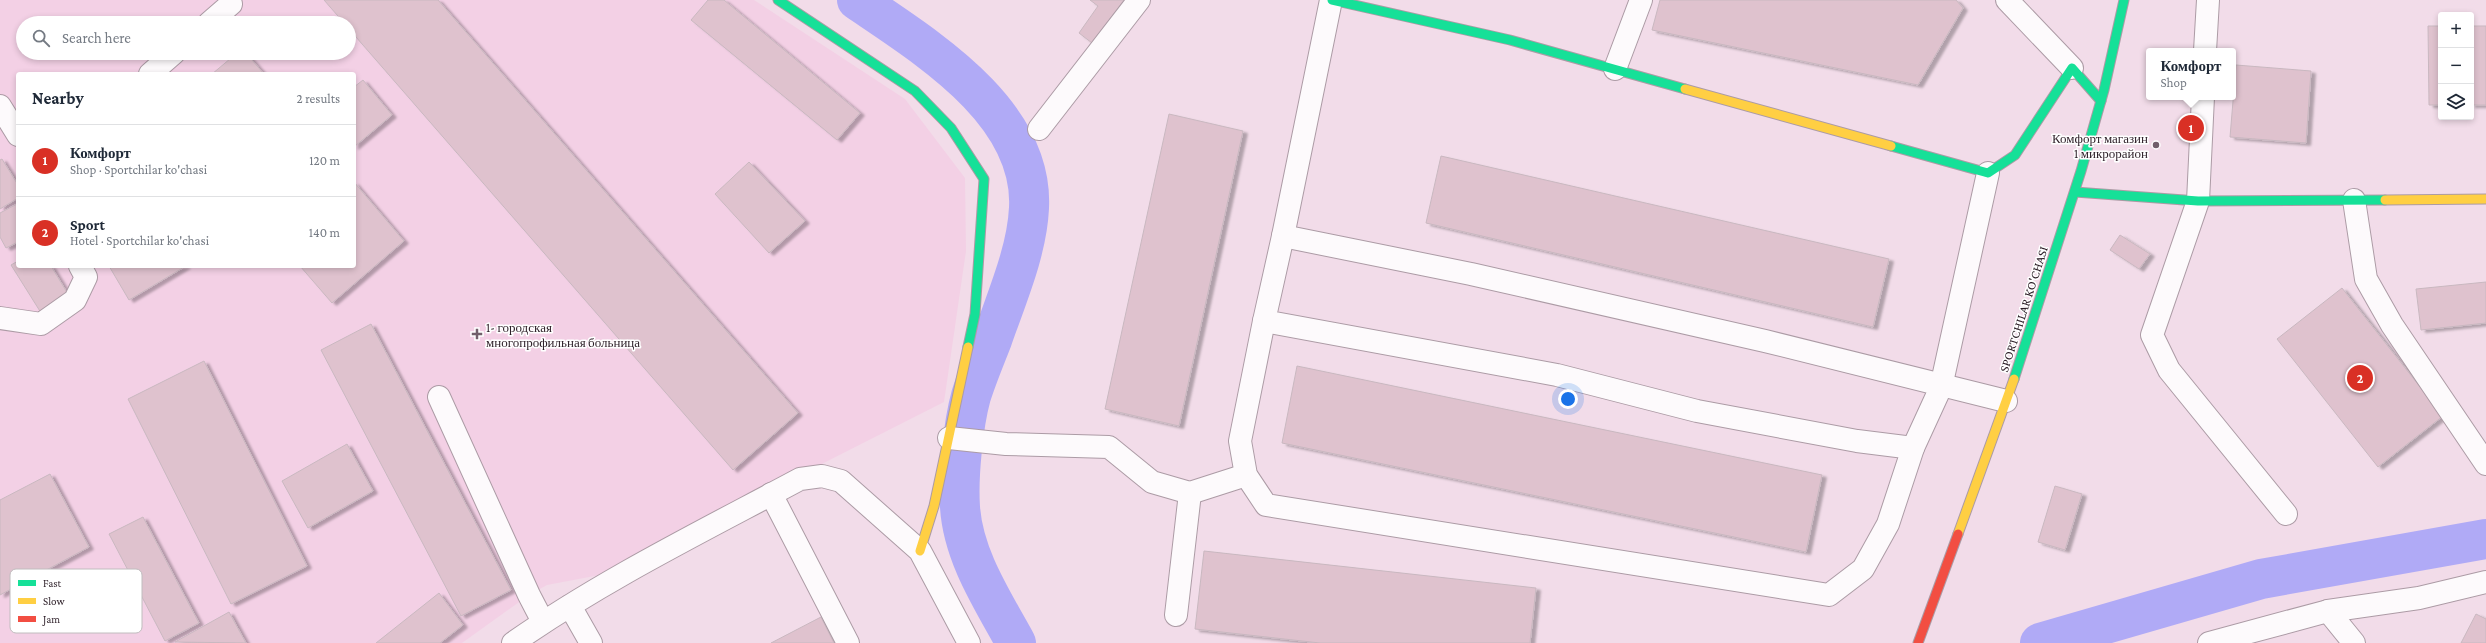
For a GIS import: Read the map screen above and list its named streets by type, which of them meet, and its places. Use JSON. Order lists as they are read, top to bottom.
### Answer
{
  "streets": {
    "street": ["SPORTCHILAR KO'CHASI"]
  },
  "places": {
    "other": ["Комфорт магазин 1 микрорайон"],
    "health": ["1- городская многопрофильная больница"]
  },
  "legend": ["Fast", "Slow", "Jam"],
  "page": {
    "map_buttons": ["+", "−"],
    "search": "Search here",
    "popup": ["Комфорт", "Shop"],
    "heading": ["Nearby", "2 results"],
    "pins": ["1", "2"],
    "list": [
      {
        "mark": "1",
        "name": "Комфорт",
        "note": "Shop · Sportchilar ko'chasi",
        "value": "120 m"
      },
      {
        "mark": "2",
        "name": "Sport",
        "note": "Hotel · Sportchilar ko'chasi",
        "value": "140 m"
      }
    ]
  }
}
